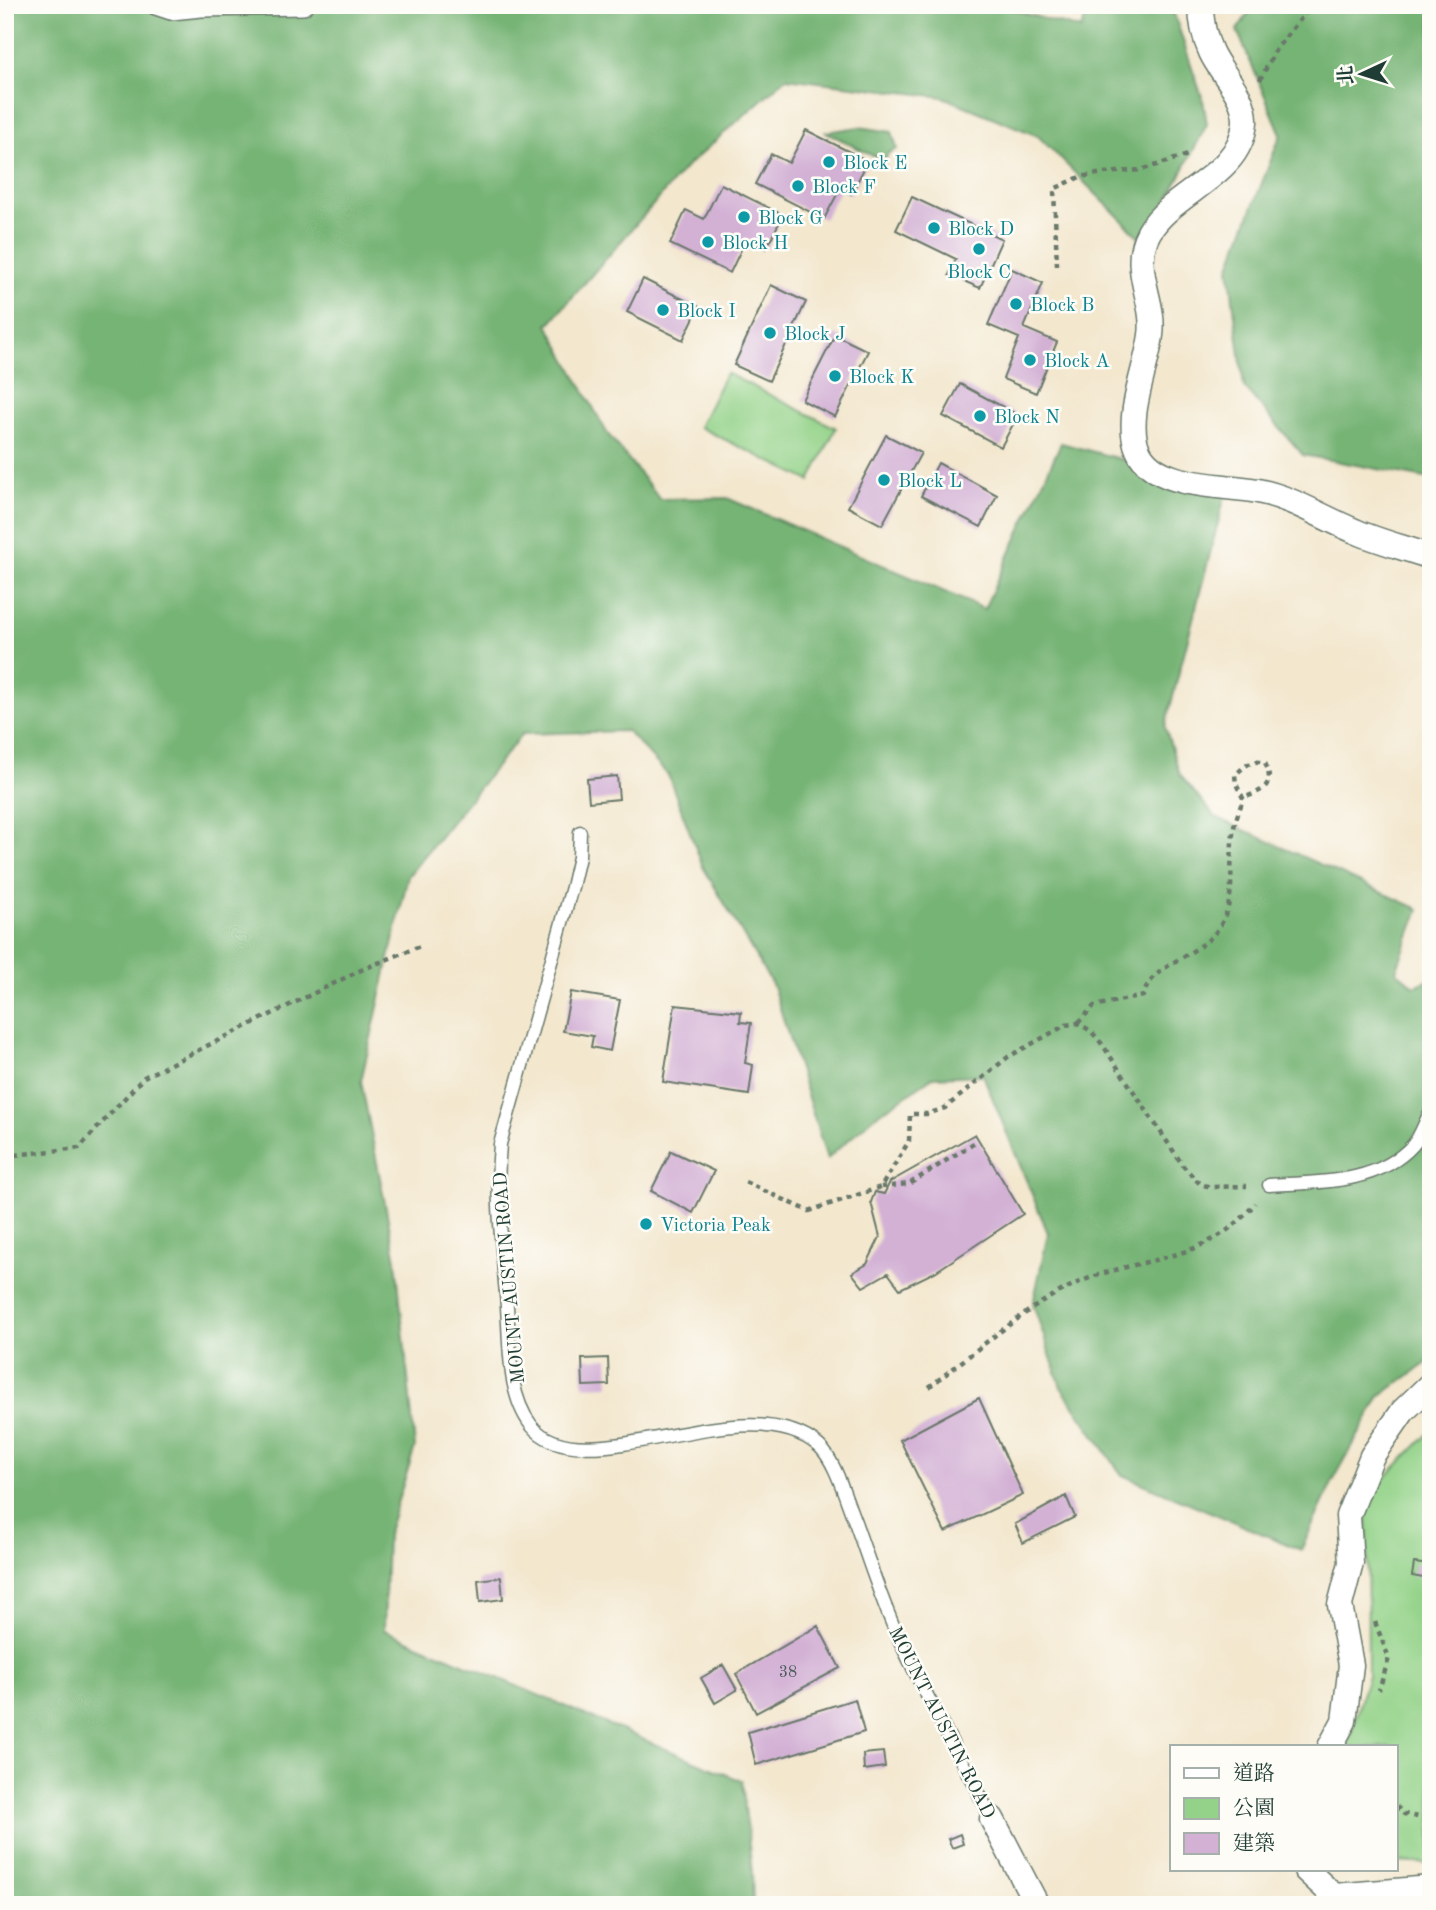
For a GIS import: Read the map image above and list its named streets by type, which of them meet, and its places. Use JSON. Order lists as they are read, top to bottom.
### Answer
{
  "streets": {
    "street": ["MOUNT AUSTIN ROAD"]
  },
  "places": [
    "Block E",
    "Block F",
    "Block G",
    "Block D",
    "Block H",
    "Block C",
    "Block B",
    "Block I",
    "Block J",
    "Block A",
    "Block K",
    "Block N",
    "Block L",
    "Victoria Peak"
  ],
  "house_numbers": ["38"],
  "legend": ["道路", "公園", "建築"],
  "north": "left"
}
